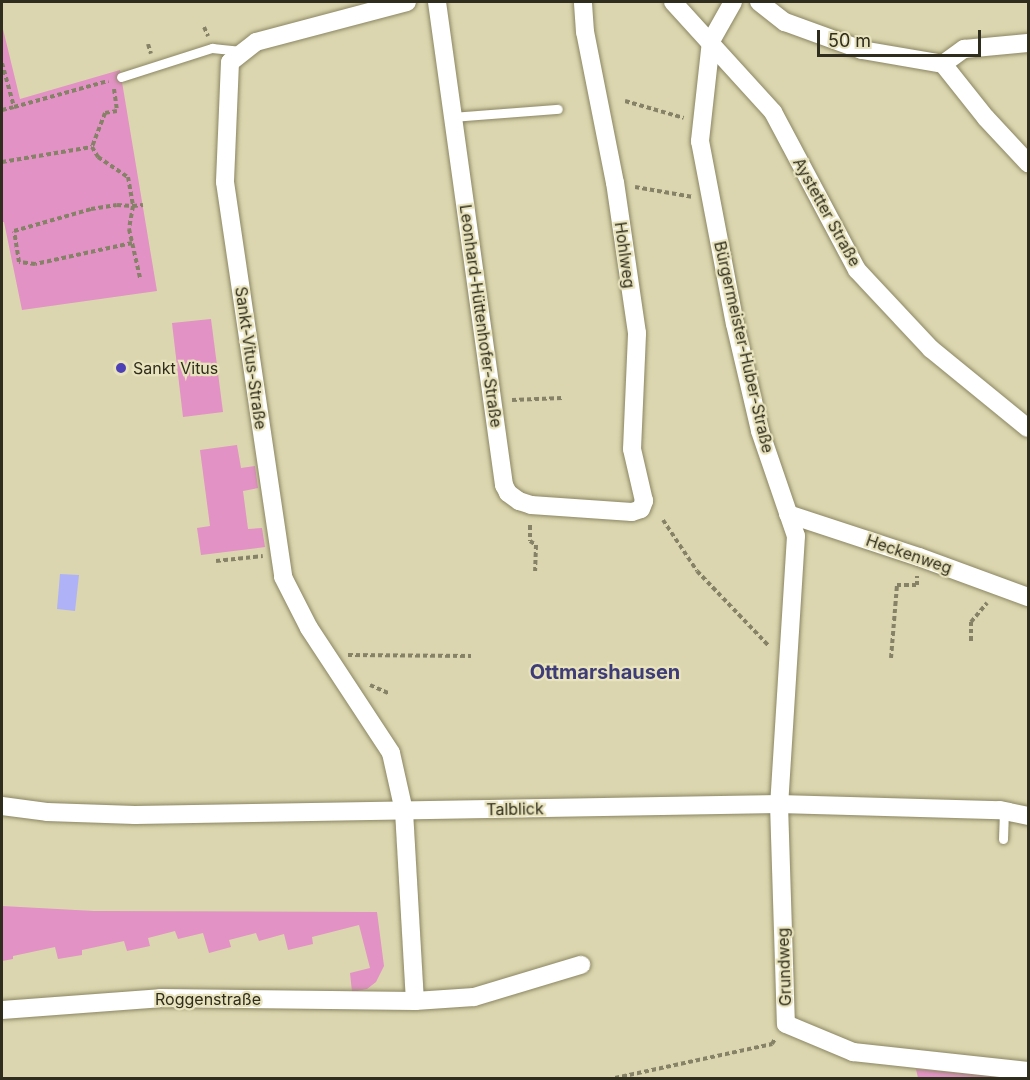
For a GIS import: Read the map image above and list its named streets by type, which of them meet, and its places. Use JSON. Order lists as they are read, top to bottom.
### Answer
{
  "streets": {
    "street": [
      "Aystetter Straße",
      "Hohlweg",
      "Leonhard-Hüttenhofer-Straße",
      "Bürgermeister-Huber-Straße",
      "Sankt-Vitus-Straße",
      "Heckenweg",
      "Talblick",
      "Grundweg",
      "Roggenstraße"
    ]
  },
  "crossings": [
    ["Aystetter Straße", "Bürgermeister-Huber-Straße"],
    ["Hohlweg", "Leonhard-Hüttenhofer-Straße"],
    ["Bürgermeister-Huber-Straße", "Heckenweg"],
    ["Bürgermeister-Huber-Straße", "Talblick"],
    ["Bürgermeister-Huber-Straße", "Grundweg"],
    ["Sankt-Vitus-Straße", "Talblick"],
    ["Sankt-Vitus-Straße", "Roggenstraße"],
    ["Talblick", "Grundweg"]
  ],
  "districts": ["Ottmarshausen"],
  "places": ["Sankt Vitus"],
  "scale_bar": "50 m"
}
